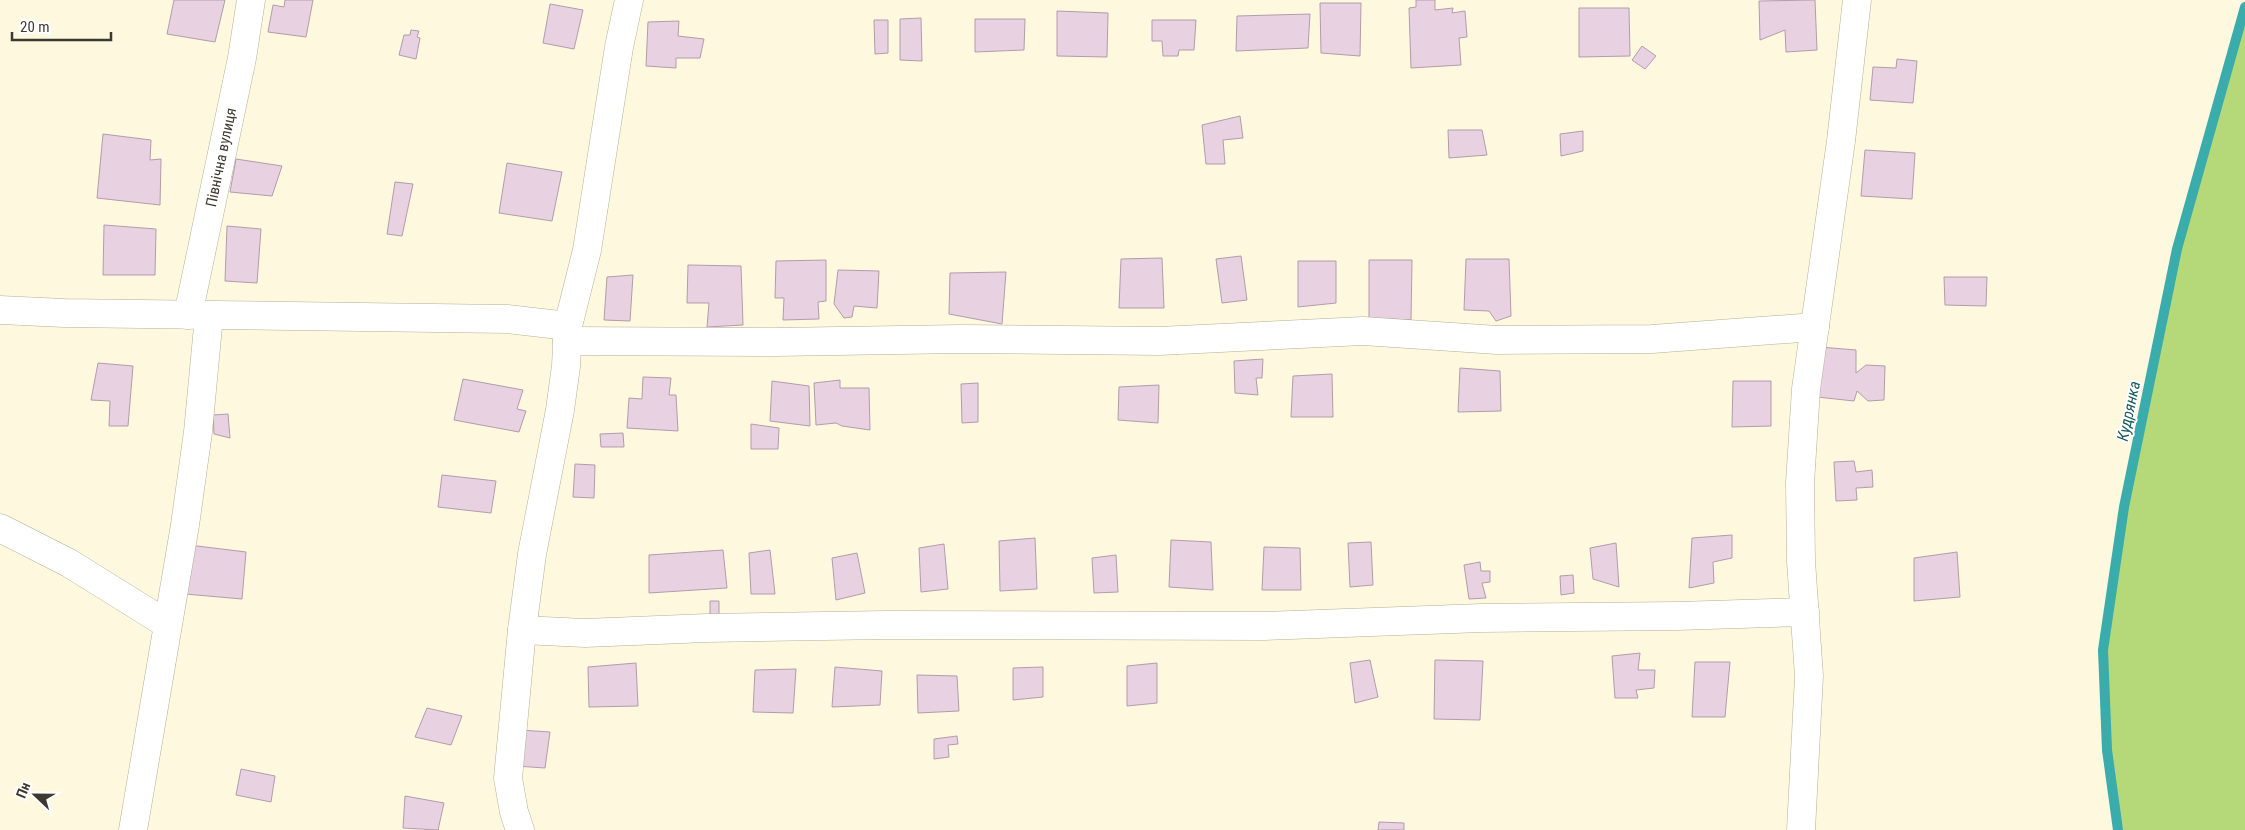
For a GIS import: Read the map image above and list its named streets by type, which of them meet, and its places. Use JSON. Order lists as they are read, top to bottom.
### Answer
{
  "streets": {
    "street": ["Північна вулиця"]
  },
  "water": ["Кудрянка"],
  "scale_bar": "20 m",
  "north": "left"
}
